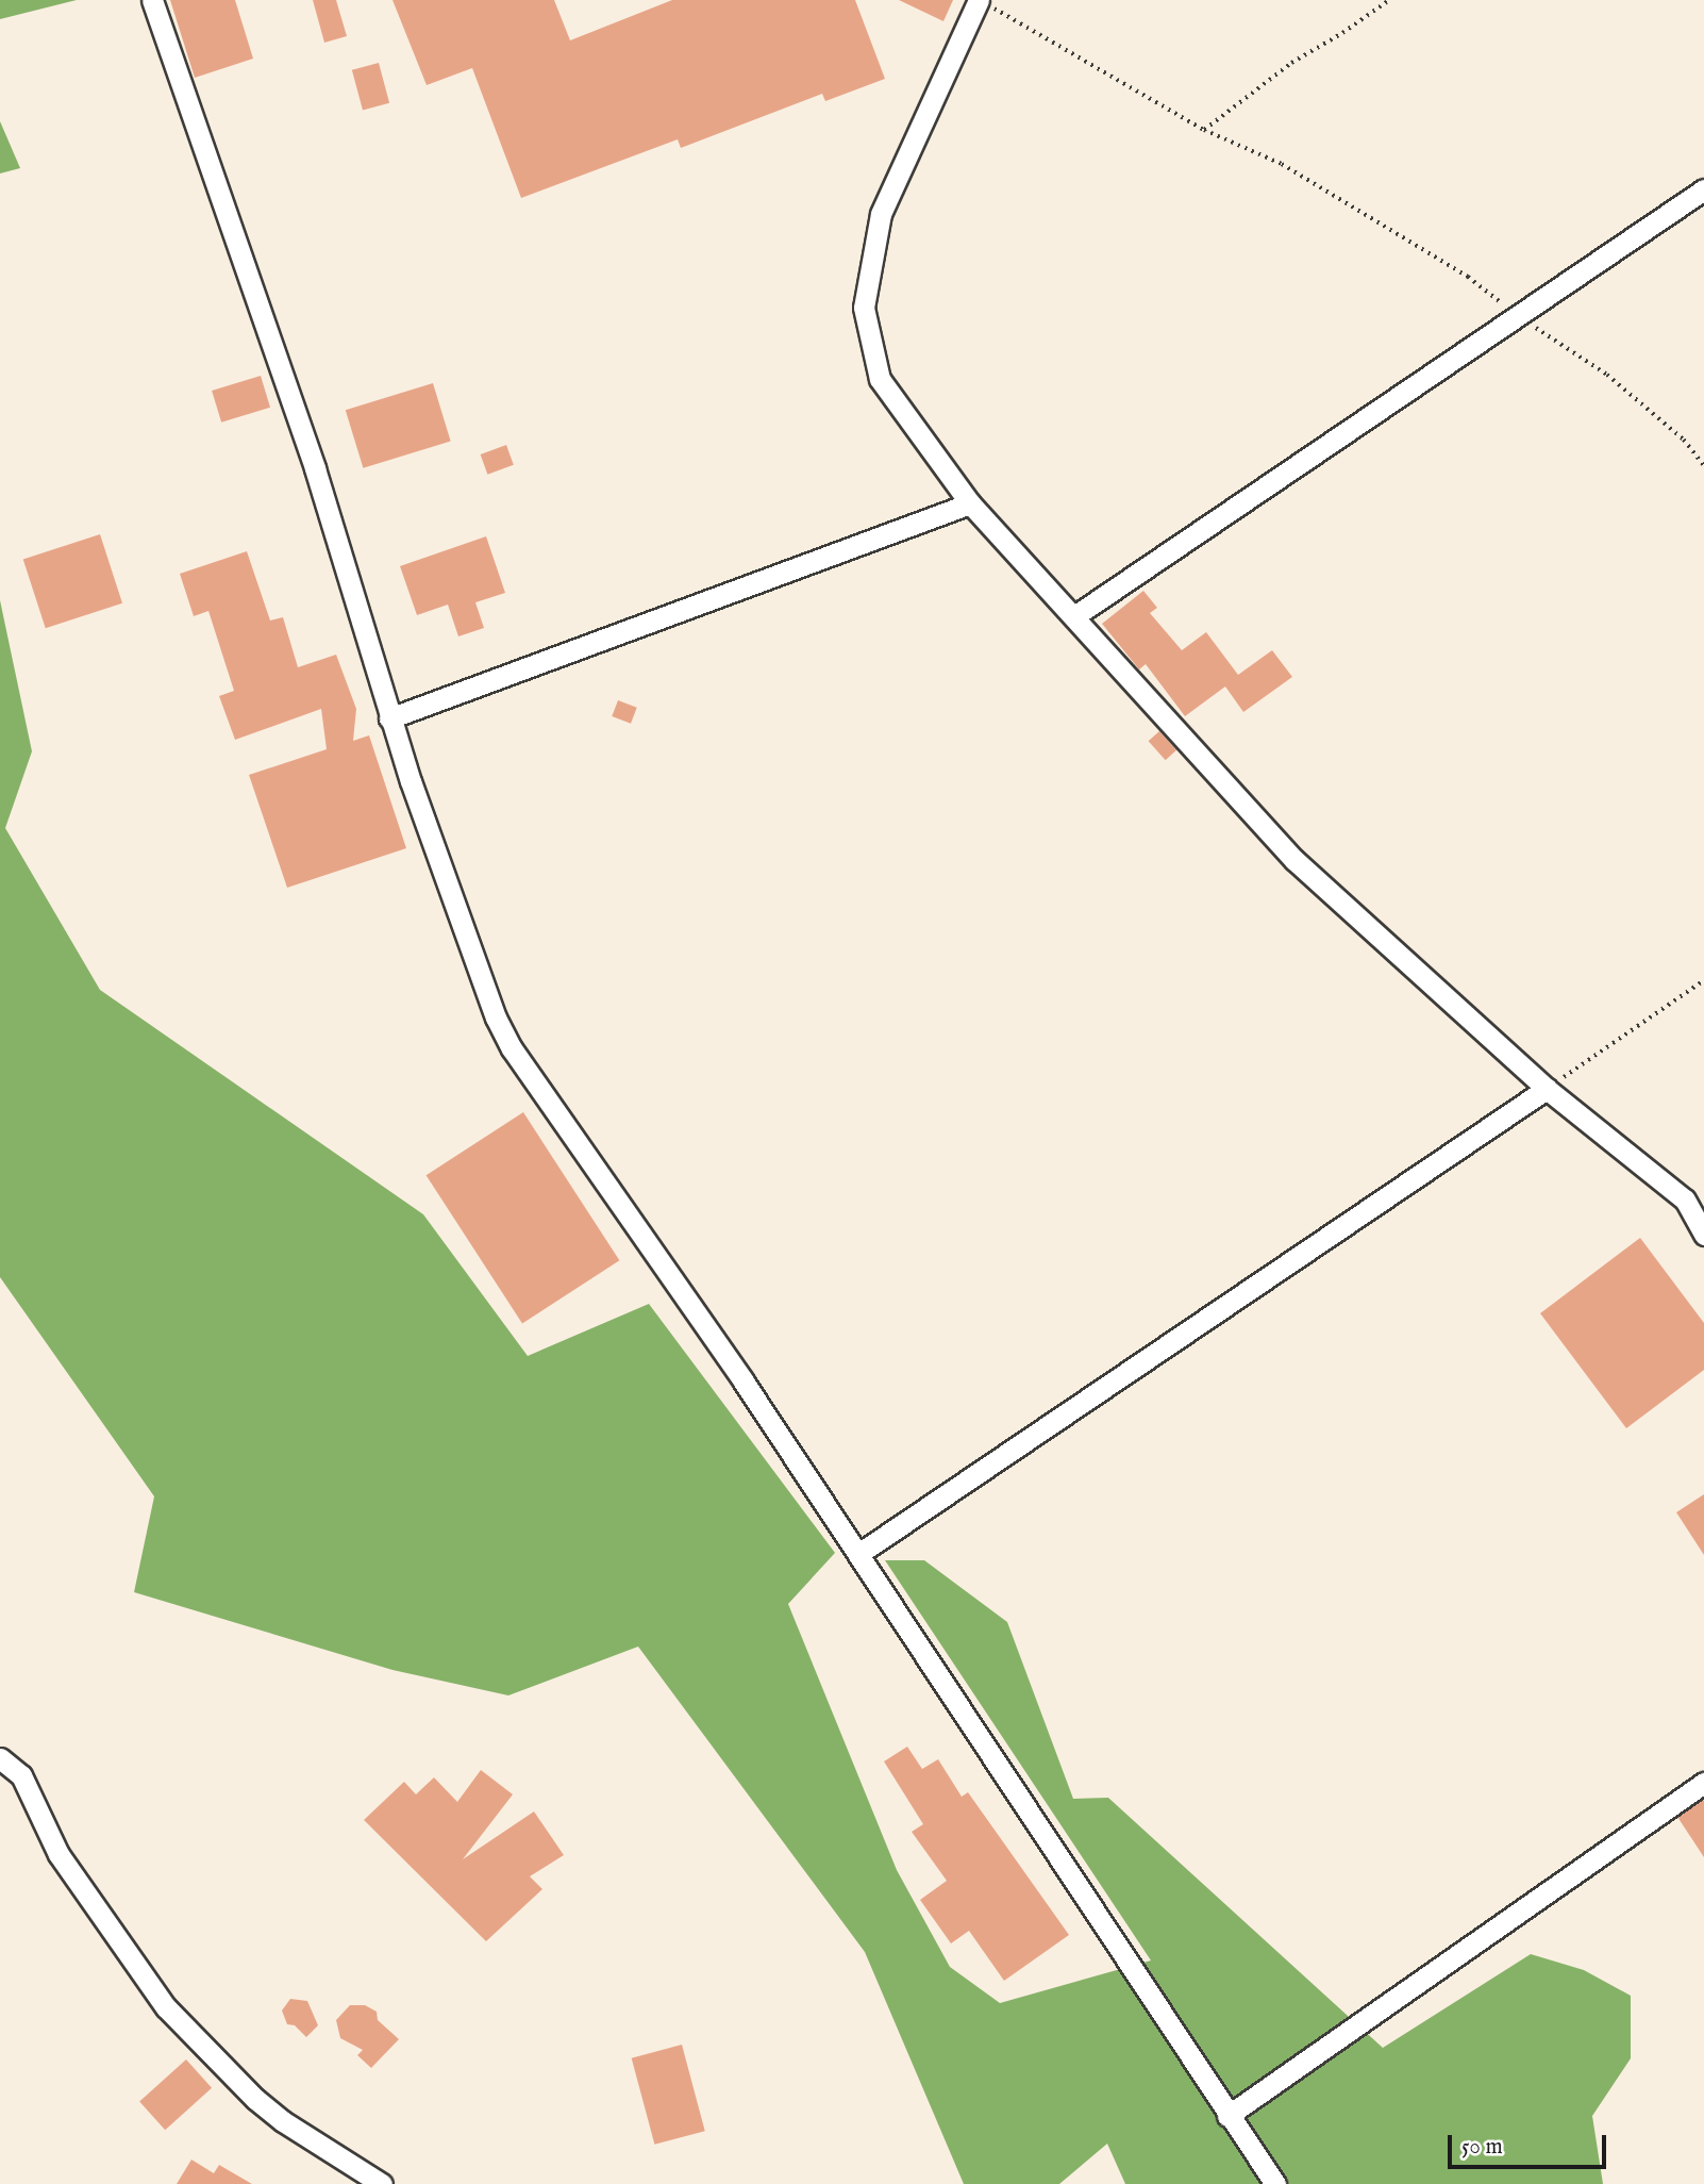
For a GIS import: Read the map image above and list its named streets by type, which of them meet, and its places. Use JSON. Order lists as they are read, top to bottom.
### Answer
{
  "scale_bar": "50 m"
}
